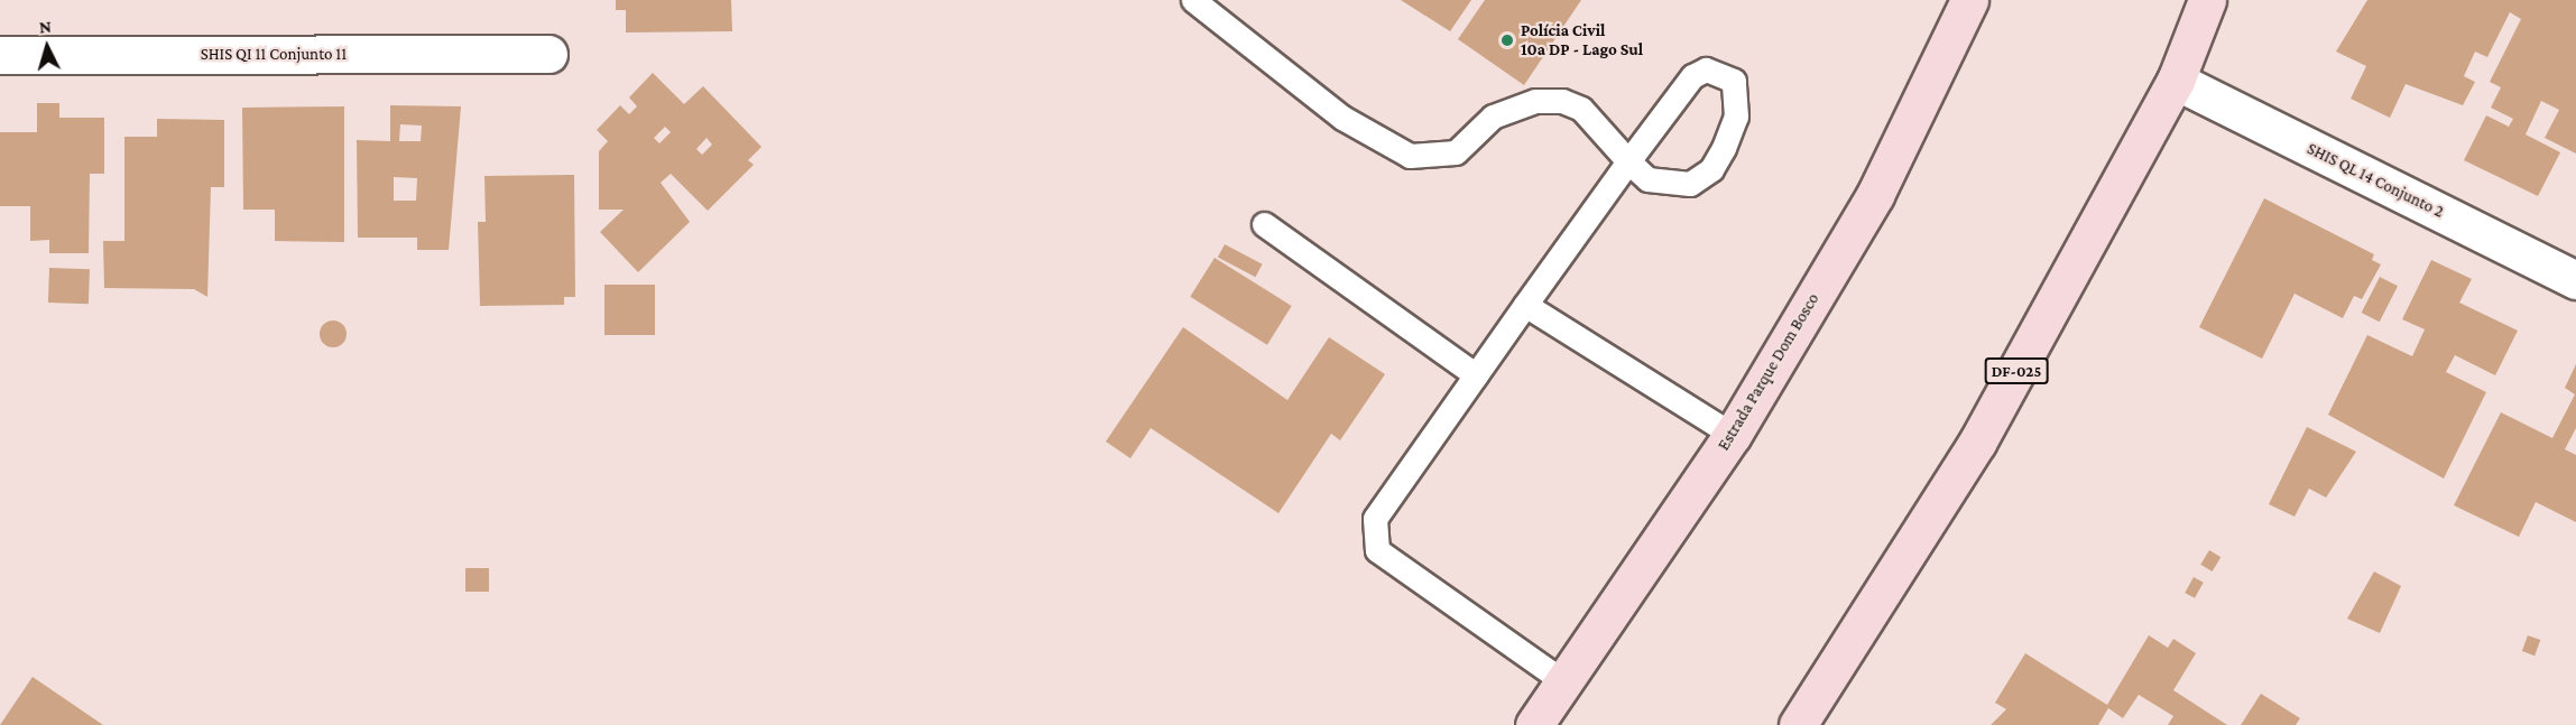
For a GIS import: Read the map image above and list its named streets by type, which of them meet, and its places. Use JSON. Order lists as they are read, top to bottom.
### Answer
{
  "streets": {
    "main road": ["DF-025", "Estrada Parque Dom Bosco"],
    "street": ["SHIS QI 11 Conjunto 11", "SHIS QL 14 Conjunto 2"]
  },
  "crossings": [
    ["SHIS QL 14 Conjunto 2", "DF-025"]
  ],
  "places": ["Polícia Civil 10a DP - Lago Sul"],
  "north": "top"
}
